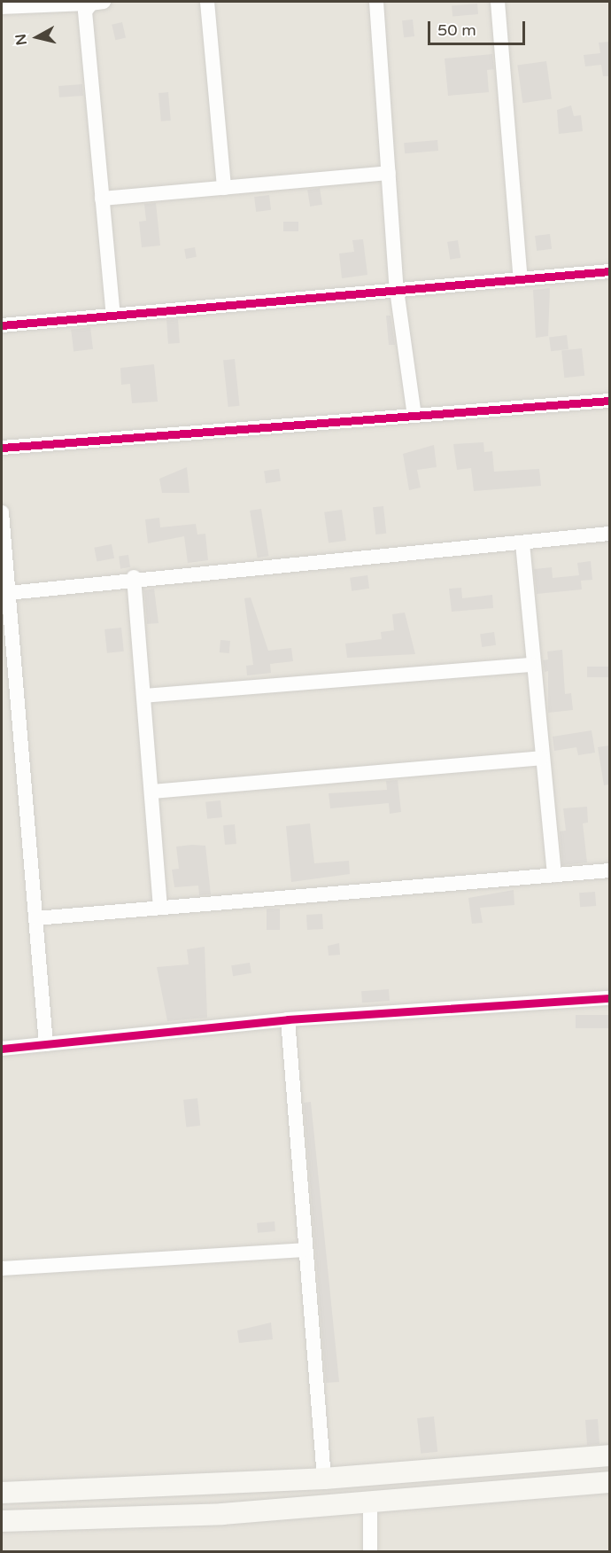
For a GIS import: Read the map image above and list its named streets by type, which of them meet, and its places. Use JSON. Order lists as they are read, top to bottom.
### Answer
{
  "scale_bar": "50 m",
  "north": "left"
}
